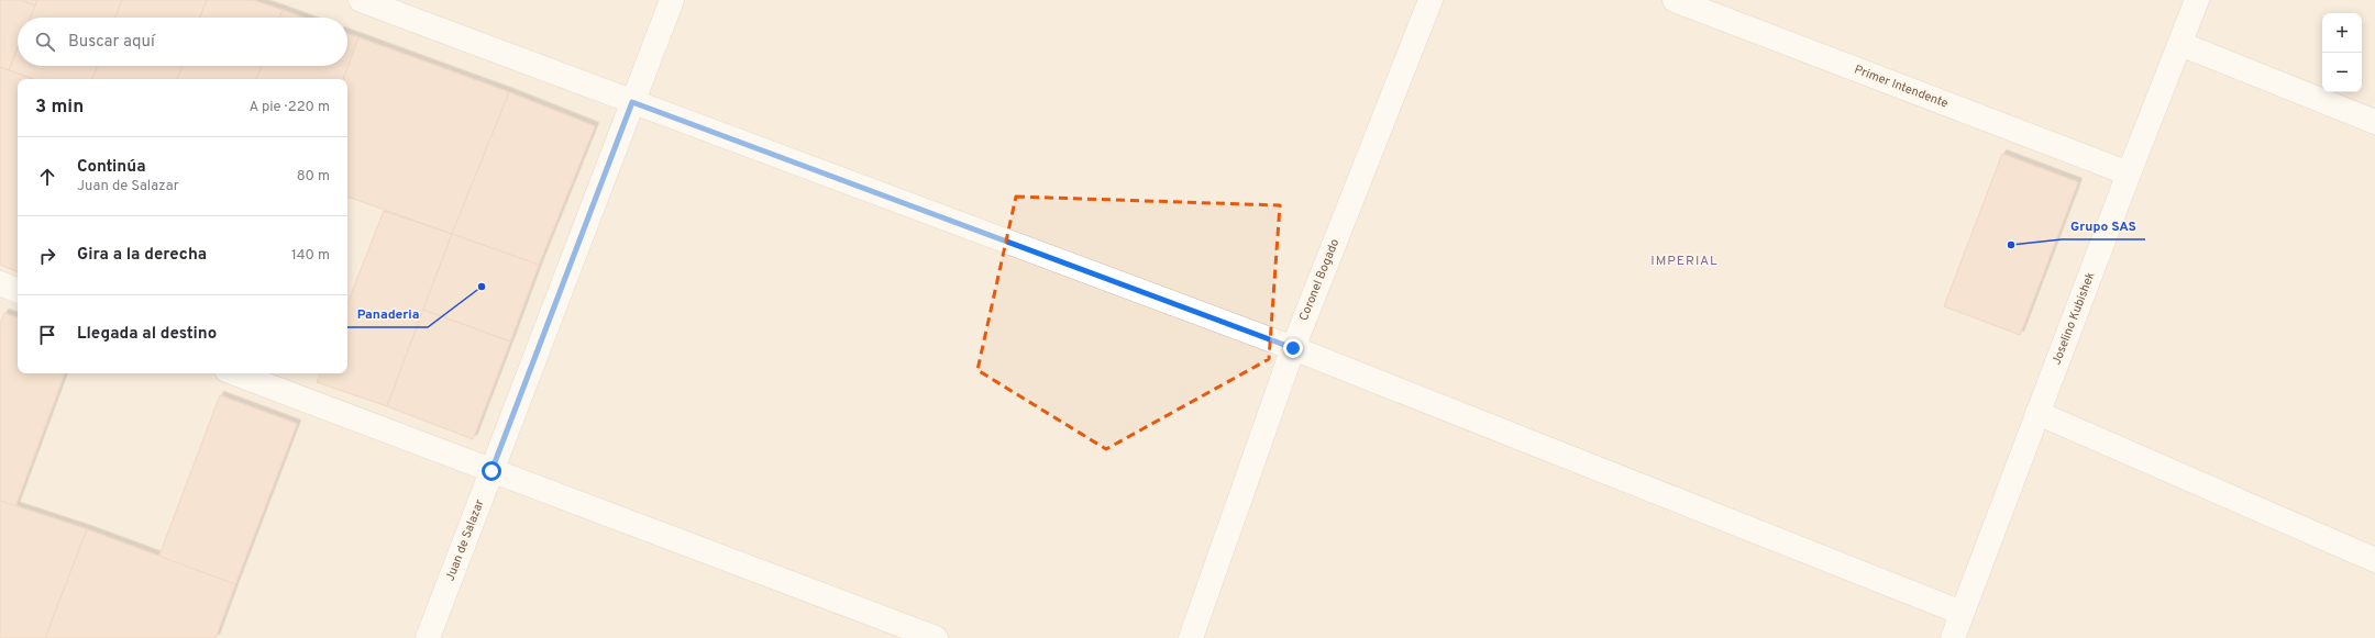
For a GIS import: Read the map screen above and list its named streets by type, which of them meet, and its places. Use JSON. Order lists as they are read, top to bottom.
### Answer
{
  "streets": {
    "street": [
      "Primer Intendente",
      "Coronel Bogado",
      "Joselino Kubishek",
      "Juan de Salazar"
    ]
  },
  "crossings": [
    ["Primer Intendente", "Joselino Kubishek"]
  ],
  "districts": ["IMPERIAL"],
  "places": ["Grupo SAS", "Panaderia"],
  "page": {
    "map_buttons": ["+", "−"],
    "search": "Buscar aquí",
    "heading": ["3 min", "A pie · 220 m"],
    "list": [
      ["Continúa", "Juan de Salazar", "80 m"],
      ["Gira a la derecha", "140 m"],
      "Llegada al destino"
    ]
  }
}
